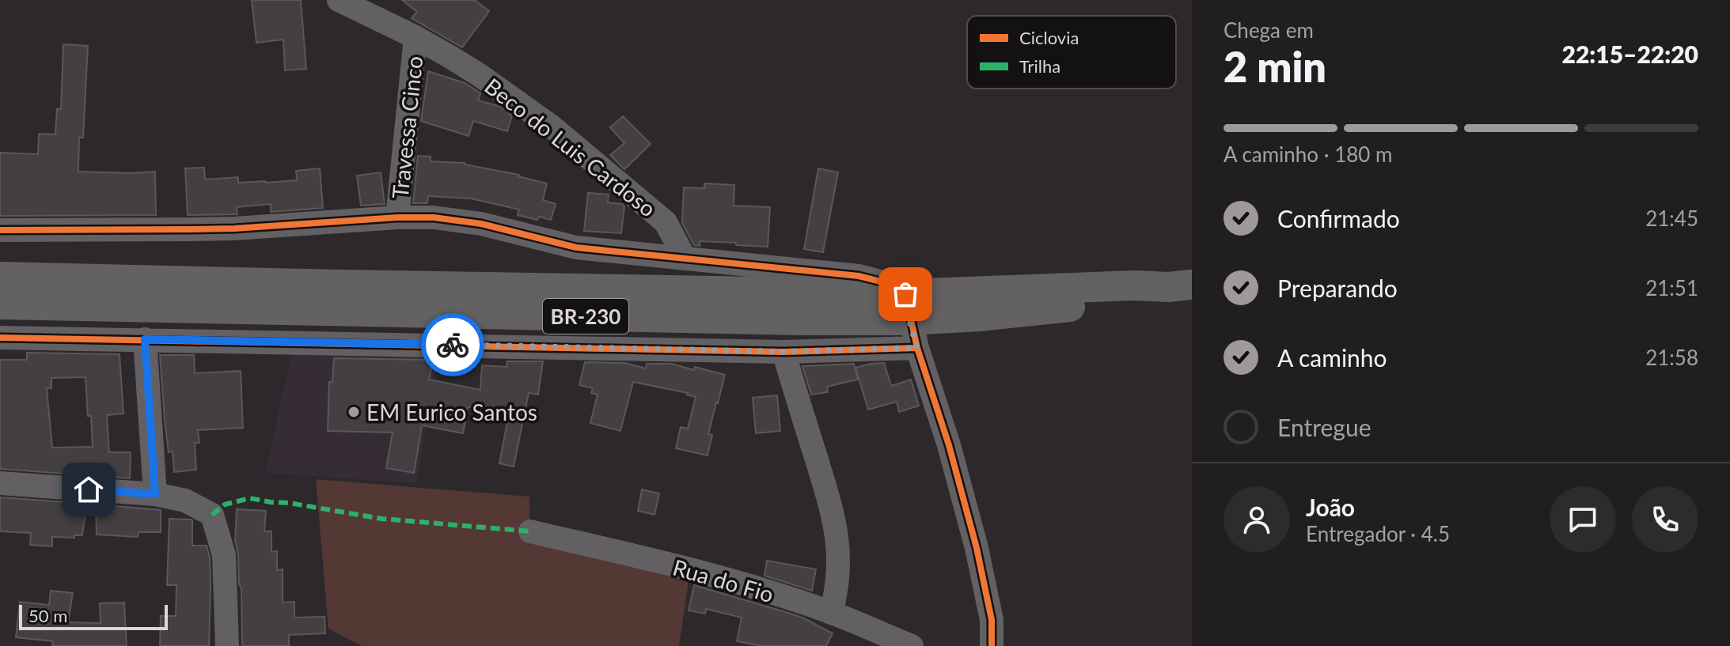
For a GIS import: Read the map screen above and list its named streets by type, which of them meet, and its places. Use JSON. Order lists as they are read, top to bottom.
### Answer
{
  "streets": {
    "main road": ["BR-230"],
    "street": ["Travessa Cinco", "Beco do Luis Cardoso", "Rua do Fio"]
  },
  "crossings": [
    ["Travessa Cinco", "Beco do Luis Cardoso"]
  ],
  "places": ["EM Eurico Santos"],
  "legend": ["Ciclovia", "Trilha"],
  "scale_bar": "50 m",
  "page": {
    "heading": ["2 min", "Chega em", "22:15–22:20"],
    "panel": ["João", "Entregador · 4.5"],
    "bar": "A caminho · 180 m",
    "list": [
      ["Confirmado", "21:45"],
      ["Preparando", "21:51"],
      ["A caminho", "21:58"],
      "Entregue"
    ],
    "scale": "50 m"
  }
}
